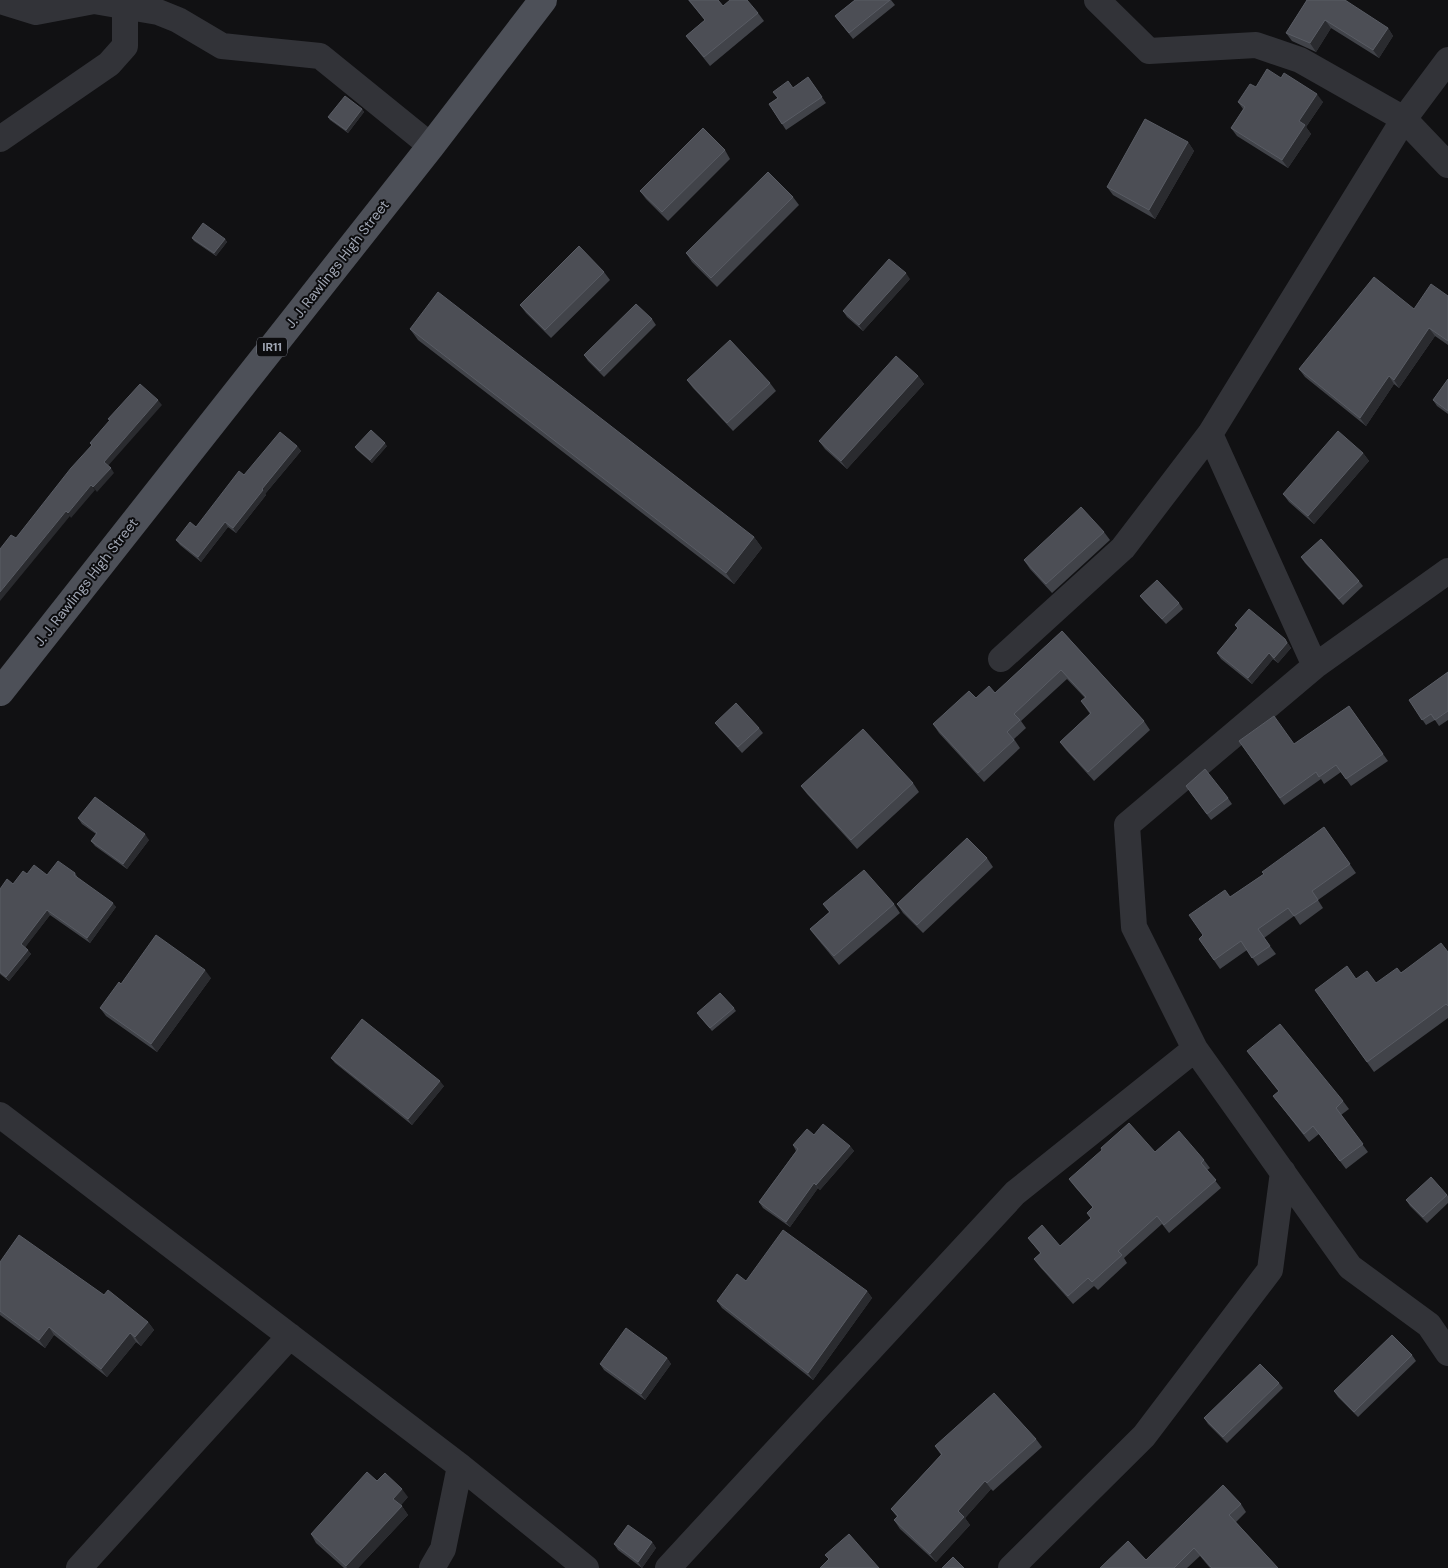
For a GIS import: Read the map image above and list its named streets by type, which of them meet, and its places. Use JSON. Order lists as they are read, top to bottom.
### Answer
{
  "streets": {
    "main road": ["J. J. Rawlings High Street", "IR11"]
  }
}
